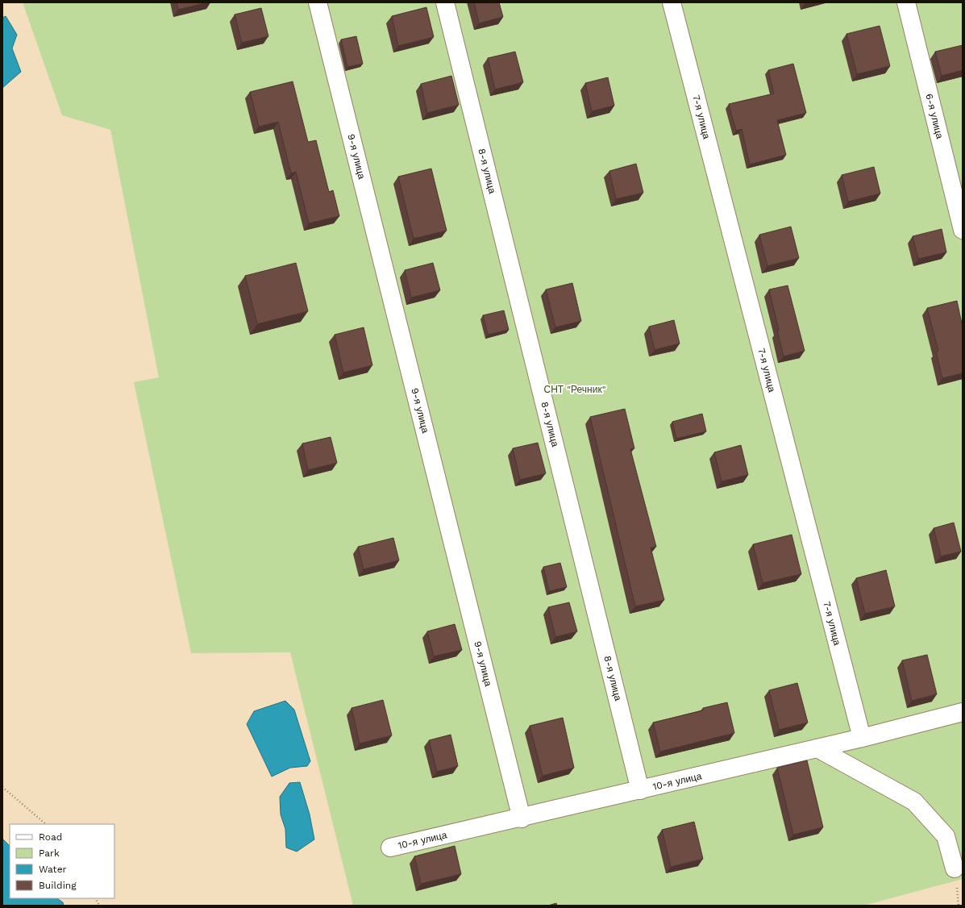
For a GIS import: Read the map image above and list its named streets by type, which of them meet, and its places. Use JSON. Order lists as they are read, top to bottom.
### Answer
{
  "streets": {
    "street": [
      "6-я улица",
      "7-я улица",
      "9-я улица",
      "8-я улица",
      "10-я улица"
    ]
  },
  "crossings": [
    ["7-я улица", "10-я улица"],
    ["9-я улица", "10-я улица"],
    ["8-я улица", "10-я улица"]
  ],
  "parks": ["СНТ \"Речник\""],
  "legend": [
    "Road",
    "Park",
    "Water",
    "Building"
  ]
}
